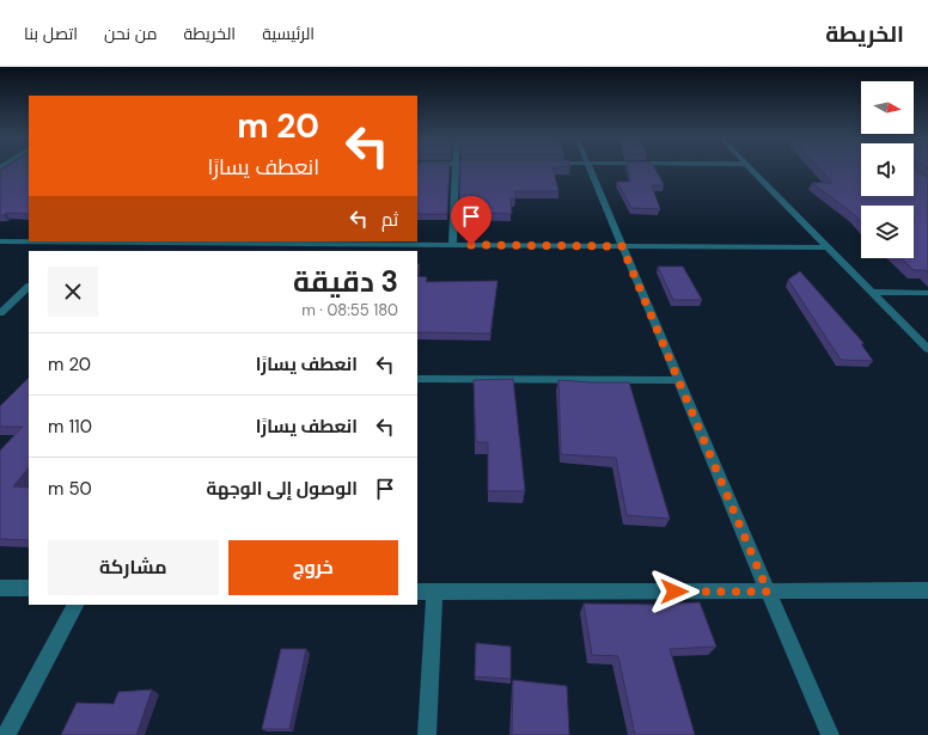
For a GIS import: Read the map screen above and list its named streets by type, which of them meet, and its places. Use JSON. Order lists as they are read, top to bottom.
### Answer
{
  "north": "right",
  "page": {
    "header": "الخريطة",
    "nav": [
      "الرئيسية",
      "الخريطة",
      "من نحن",
      "اتصل بنا"
    ],
    "turn": ["20 m", "انعطف يسارًا"],
    "then": "ثم",
    "heading": ["3 دقيقة", "180 m · 08:55"],
    "list": [
      {
        "name": "انعطف يسارًا",
        "value": "20 m"
      },
      {
        "name": "انعطف يسارًا",
        "value": "110 m"
      },
      {
        "name": "الوصول إلى الوجهة",
        "value": "50 m"
      }
    ],
    "buttons": ["خروج", "مشاركة"]
  }
}
